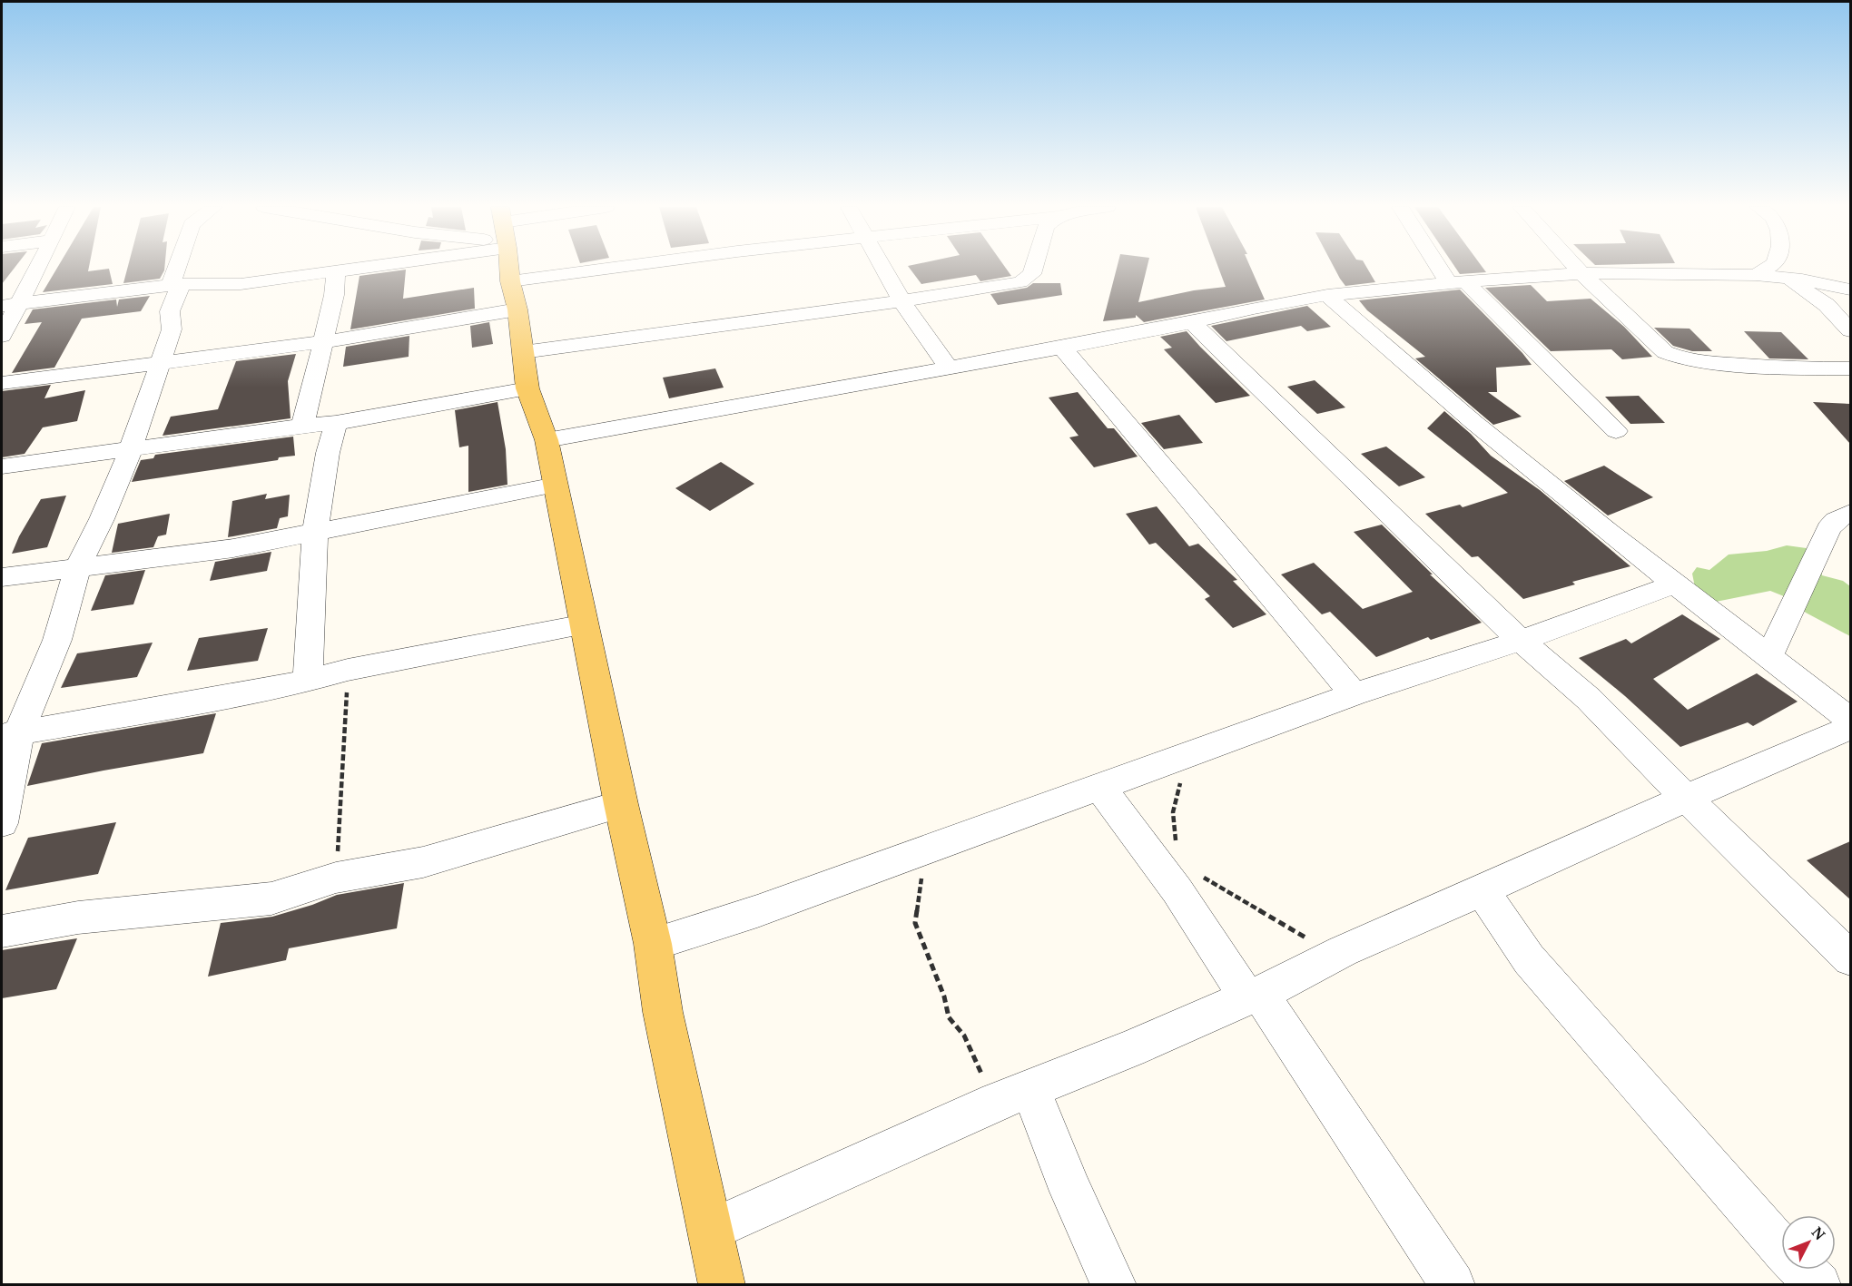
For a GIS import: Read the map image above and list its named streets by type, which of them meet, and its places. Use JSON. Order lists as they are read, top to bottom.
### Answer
{
  "north": "top right"
}
